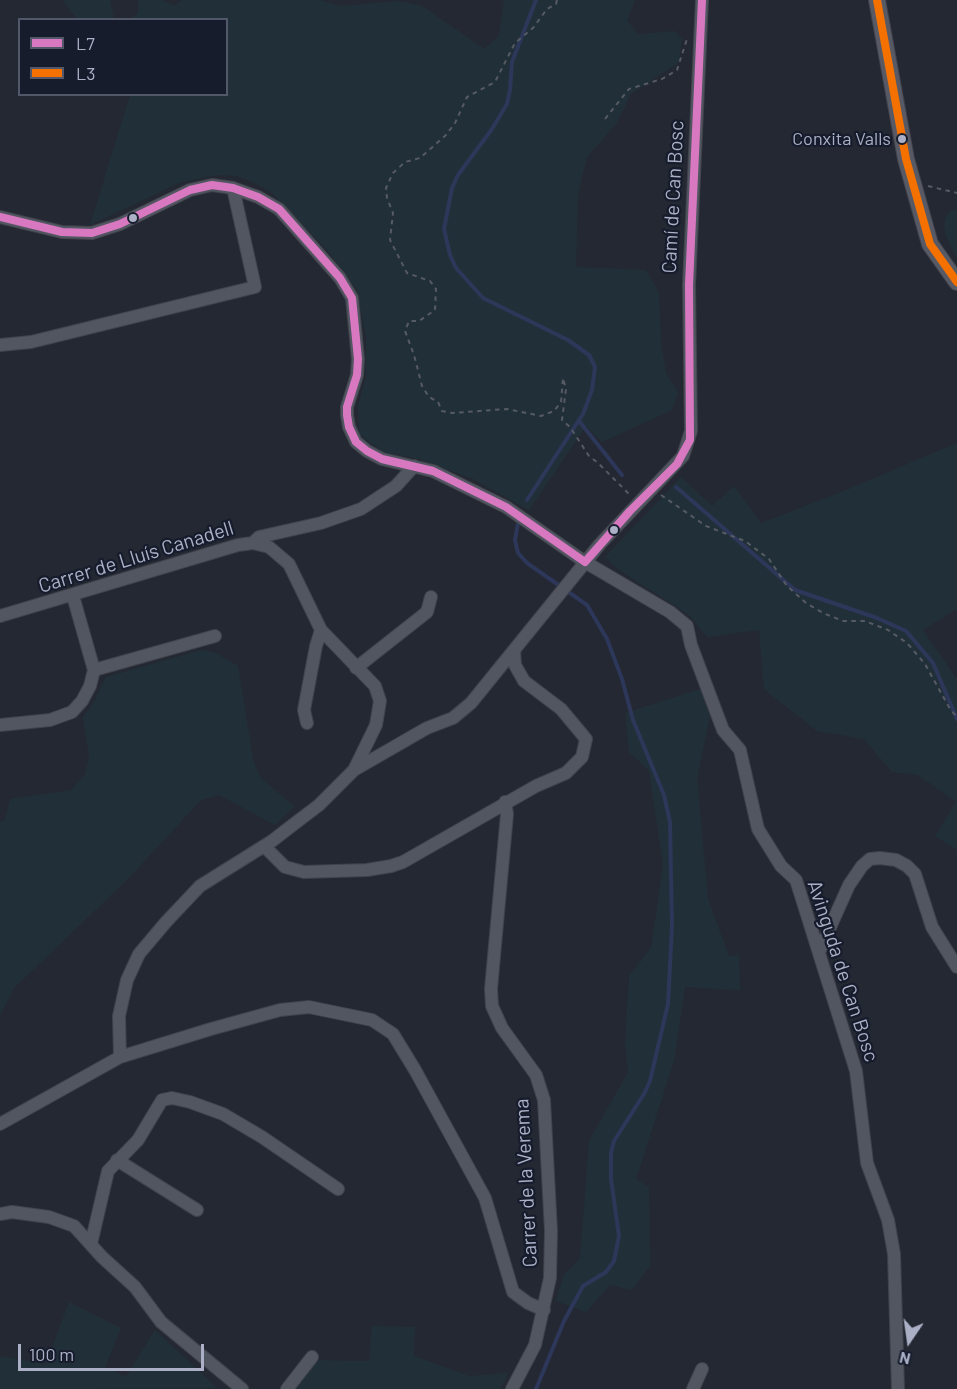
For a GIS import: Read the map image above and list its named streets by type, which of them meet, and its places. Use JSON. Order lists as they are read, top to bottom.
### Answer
{
  "streets": {
    "street": [
      "Camí de Can Bosc",
      "Carrer de Lluís Canadell",
      "Avinguda de Can Bosc",
      "Carrer de la Verema"
    ]
  },
  "crossings": [
    ["Camí de Can Bosc", "Carrer de Lluís Canadell"],
    ["Camí de Can Bosc", "Avinguda de Can Bosc"]
  ],
  "places": ["Conxita Valls"],
  "lines": ["transit line L7", "transit line L3"],
  "legend": ["L7", "L3"],
  "scale_bar": "100 m",
  "north": "bottom"
}
